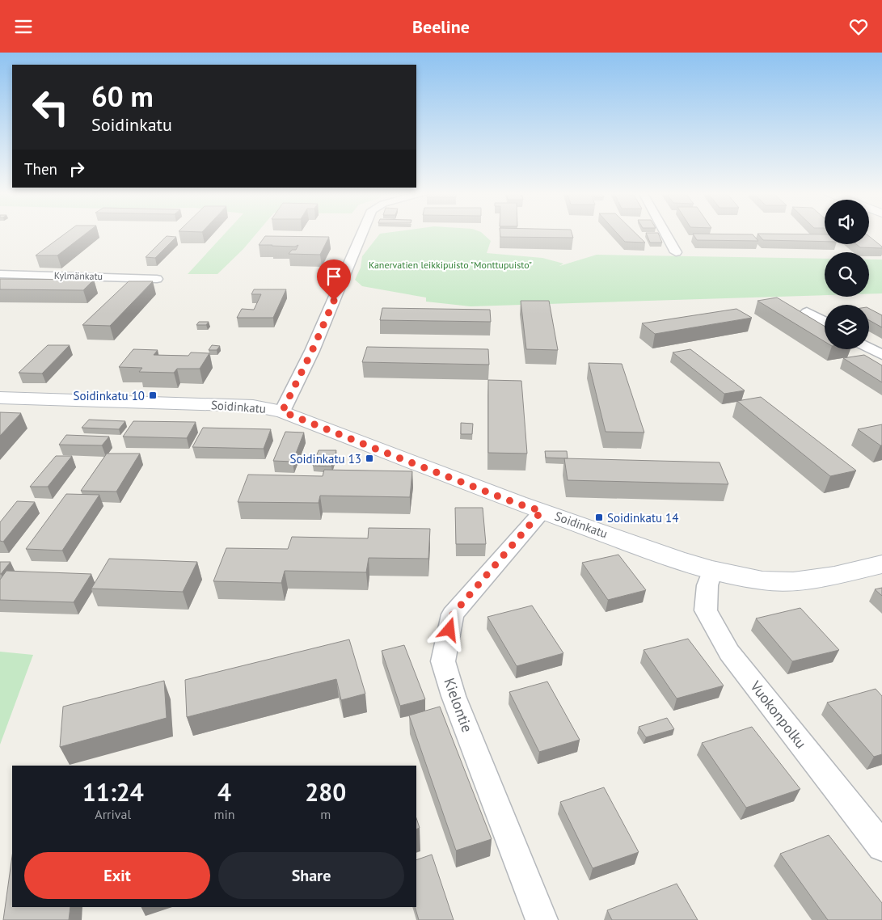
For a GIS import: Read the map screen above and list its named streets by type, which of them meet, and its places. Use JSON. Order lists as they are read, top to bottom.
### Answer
{
  "streets": {
    "street": [
      "Kylmänkatu",
      "Soidinkatu",
      "Kielontie",
      "Vuokonpolku"
    ]
  },
  "crossings": [
    ["Soidinkatu", "Kielontie"],
    ["Soidinkatu", "Vuokonpolku"]
  ],
  "parks": ["Kanervatien leikkipuisto \"Monttupuisto\""],
  "places": {
    "transit": ["Soidinkatu 10", "Soidinkatu 13", "Soidinkatu 14"]
  },
  "page": {
    "header": "Beeline",
    "turn": ["60 m", "Soidinkatu"],
    "then": "Then",
    "eta": [
      "11:24",
      "Arrival",
      "4",
      "min",
      "280",
      "m"
    ],
    "buttons": ["Exit", "Share"]
  }
}
